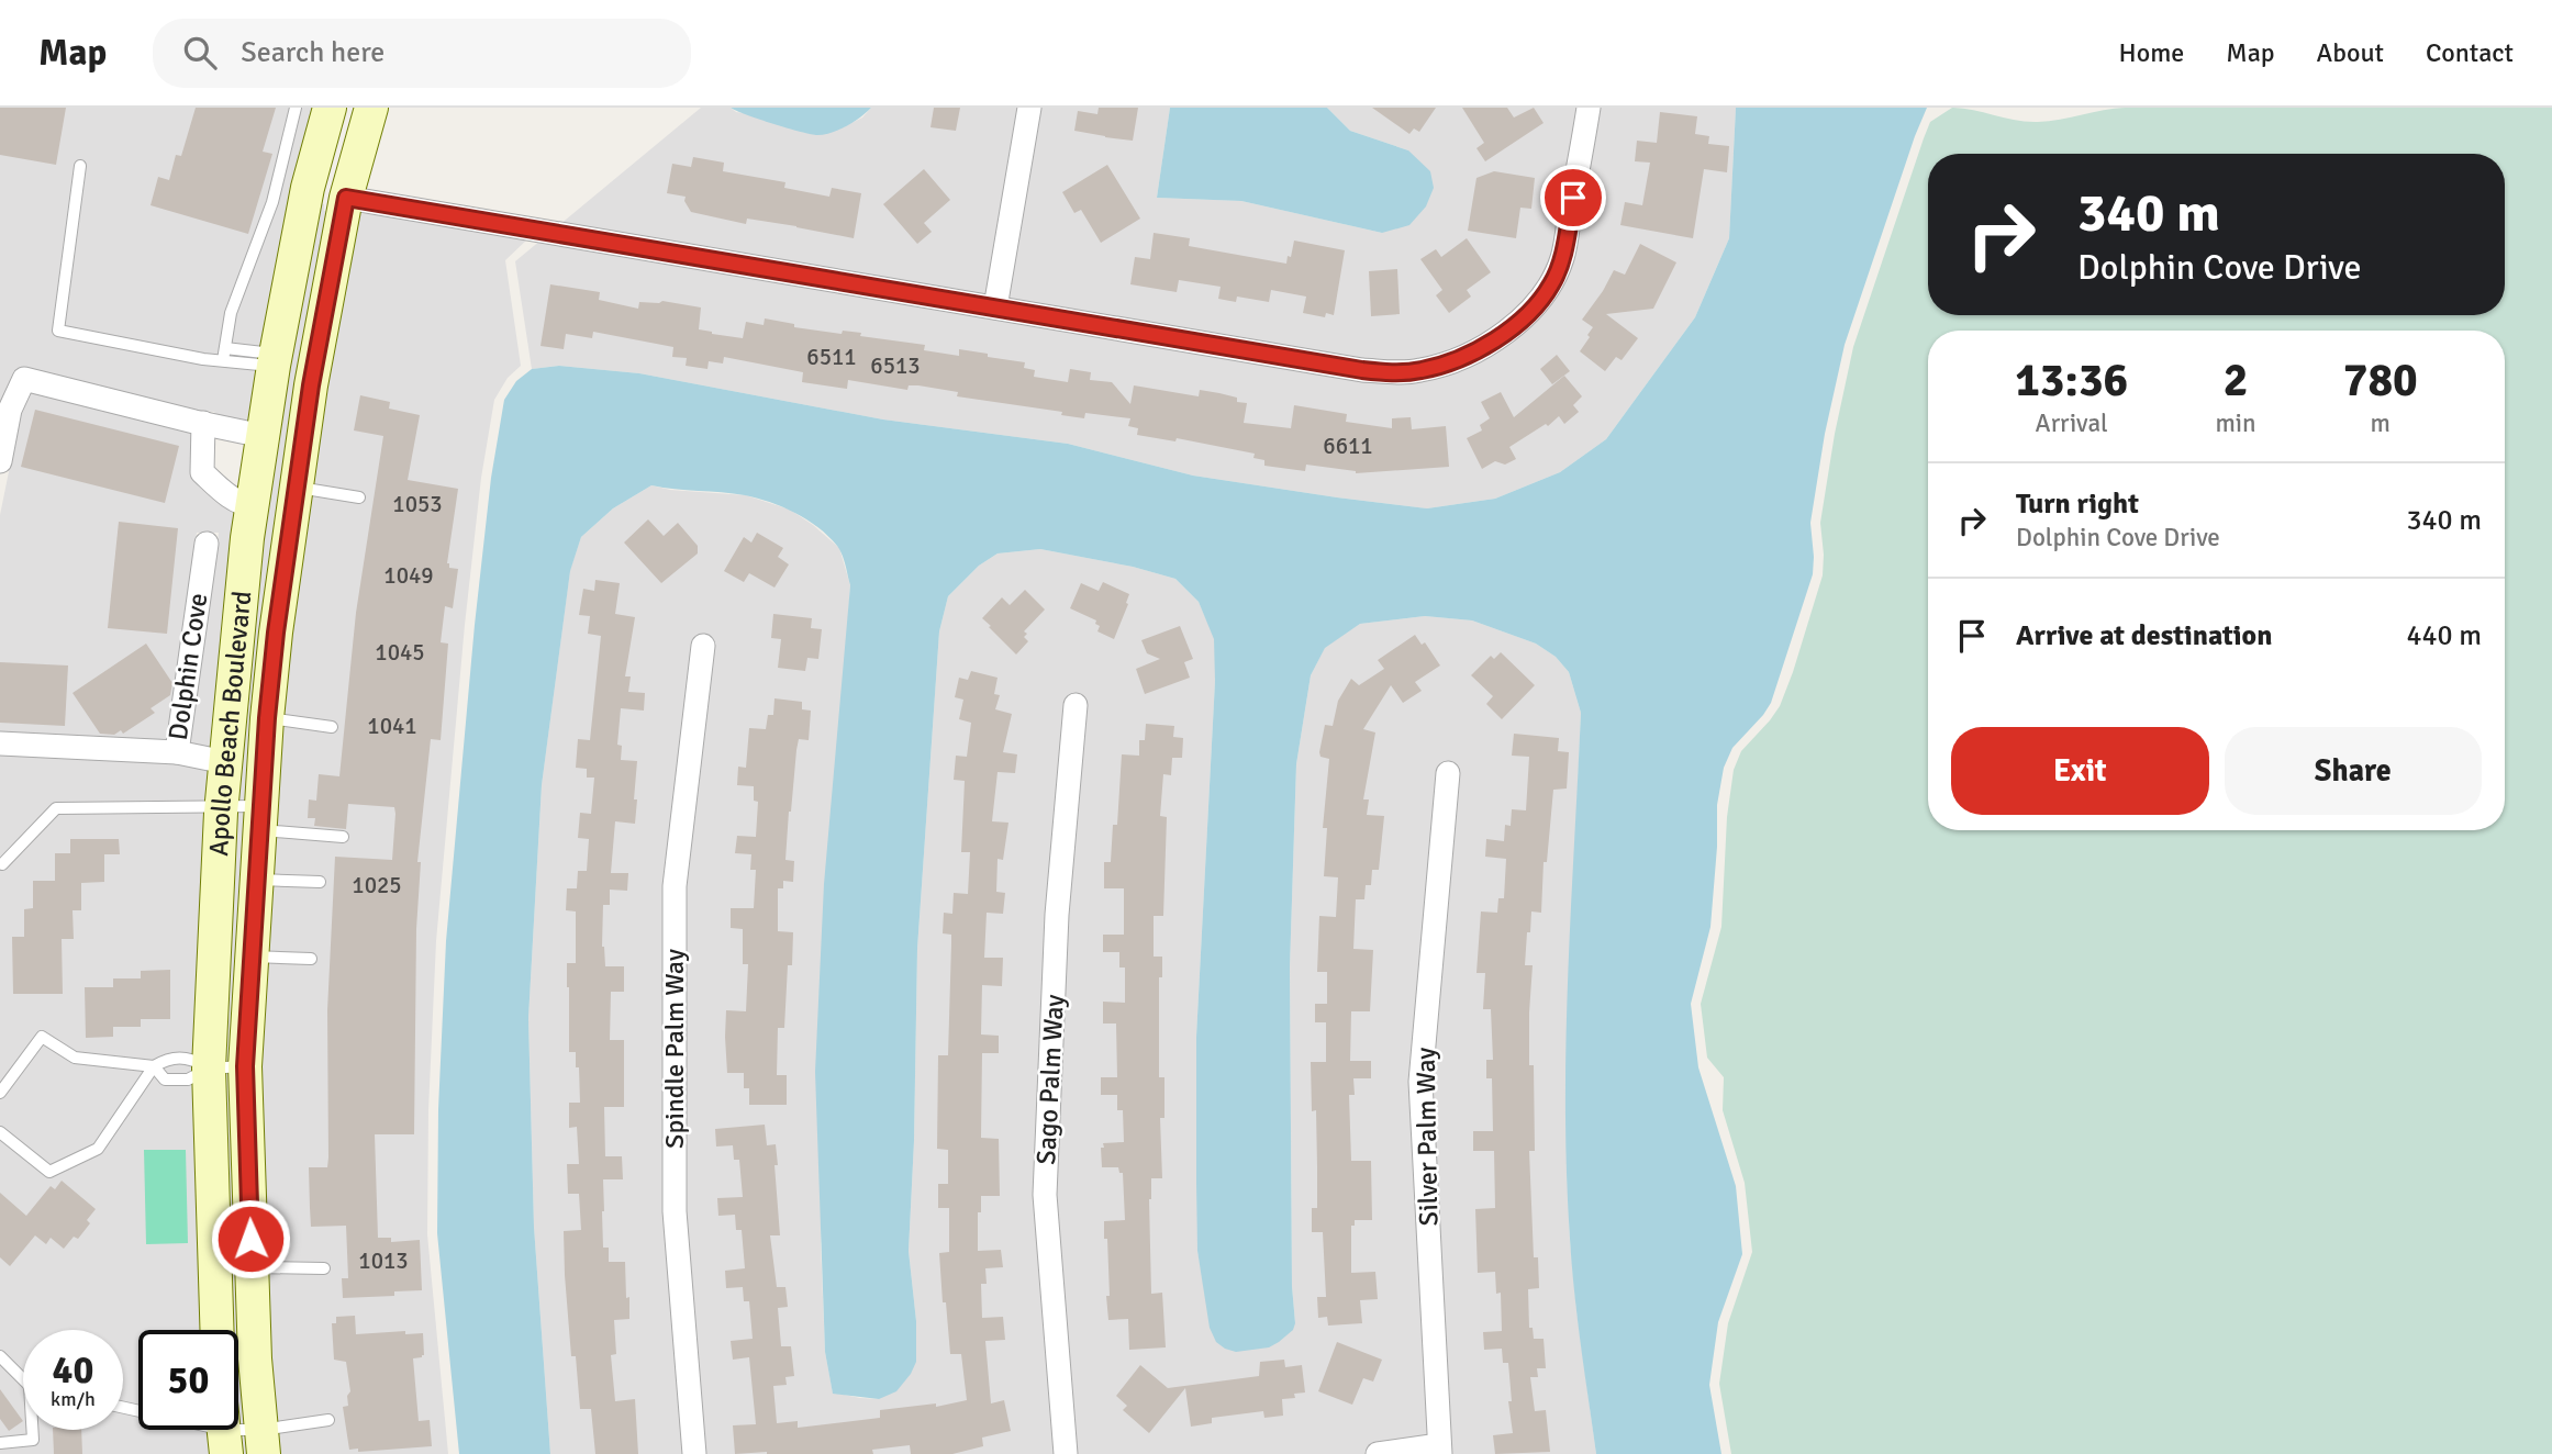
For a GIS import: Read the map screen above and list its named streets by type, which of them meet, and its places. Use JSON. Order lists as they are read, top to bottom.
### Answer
{
  "streets": {
    "main road": ["Apollo Beach Boulevard"],
    "street": [
      "Dolphin Cove",
      "Spindle Palm Way",
      "Sago Palm Way",
      "Silver Palm Way"
    ]
  },
  "house_numbers": [
    "6511",
    "6513",
    "6611",
    "1053",
    "1049",
    "1045",
    "1041",
    "1025",
    "1013"
  ],
  "page": {
    "header": "Map",
    "search": "Search here",
    "nav": [
      "Home",
      "Map",
      "About",
      "Contact"
    ],
    "turn": ["340 m", "Dolphin Cove Drive"],
    "eta": [
      "13:36",
      "Arrival",
      "2",
      "min",
      "780",
      "m"
    ],
    "list": [
      {
        "name": "Turn right",
        "note": "Dolphin Cove Drive",
        "value": "340 m"
      },
      {
        "name": "Arrive at destination",
        "value": "440 m"
      }
    ],
    "buttons": ["Exit", "Share"],
    "speed": "40 km/h",
    "limit": "50"
  }
}
